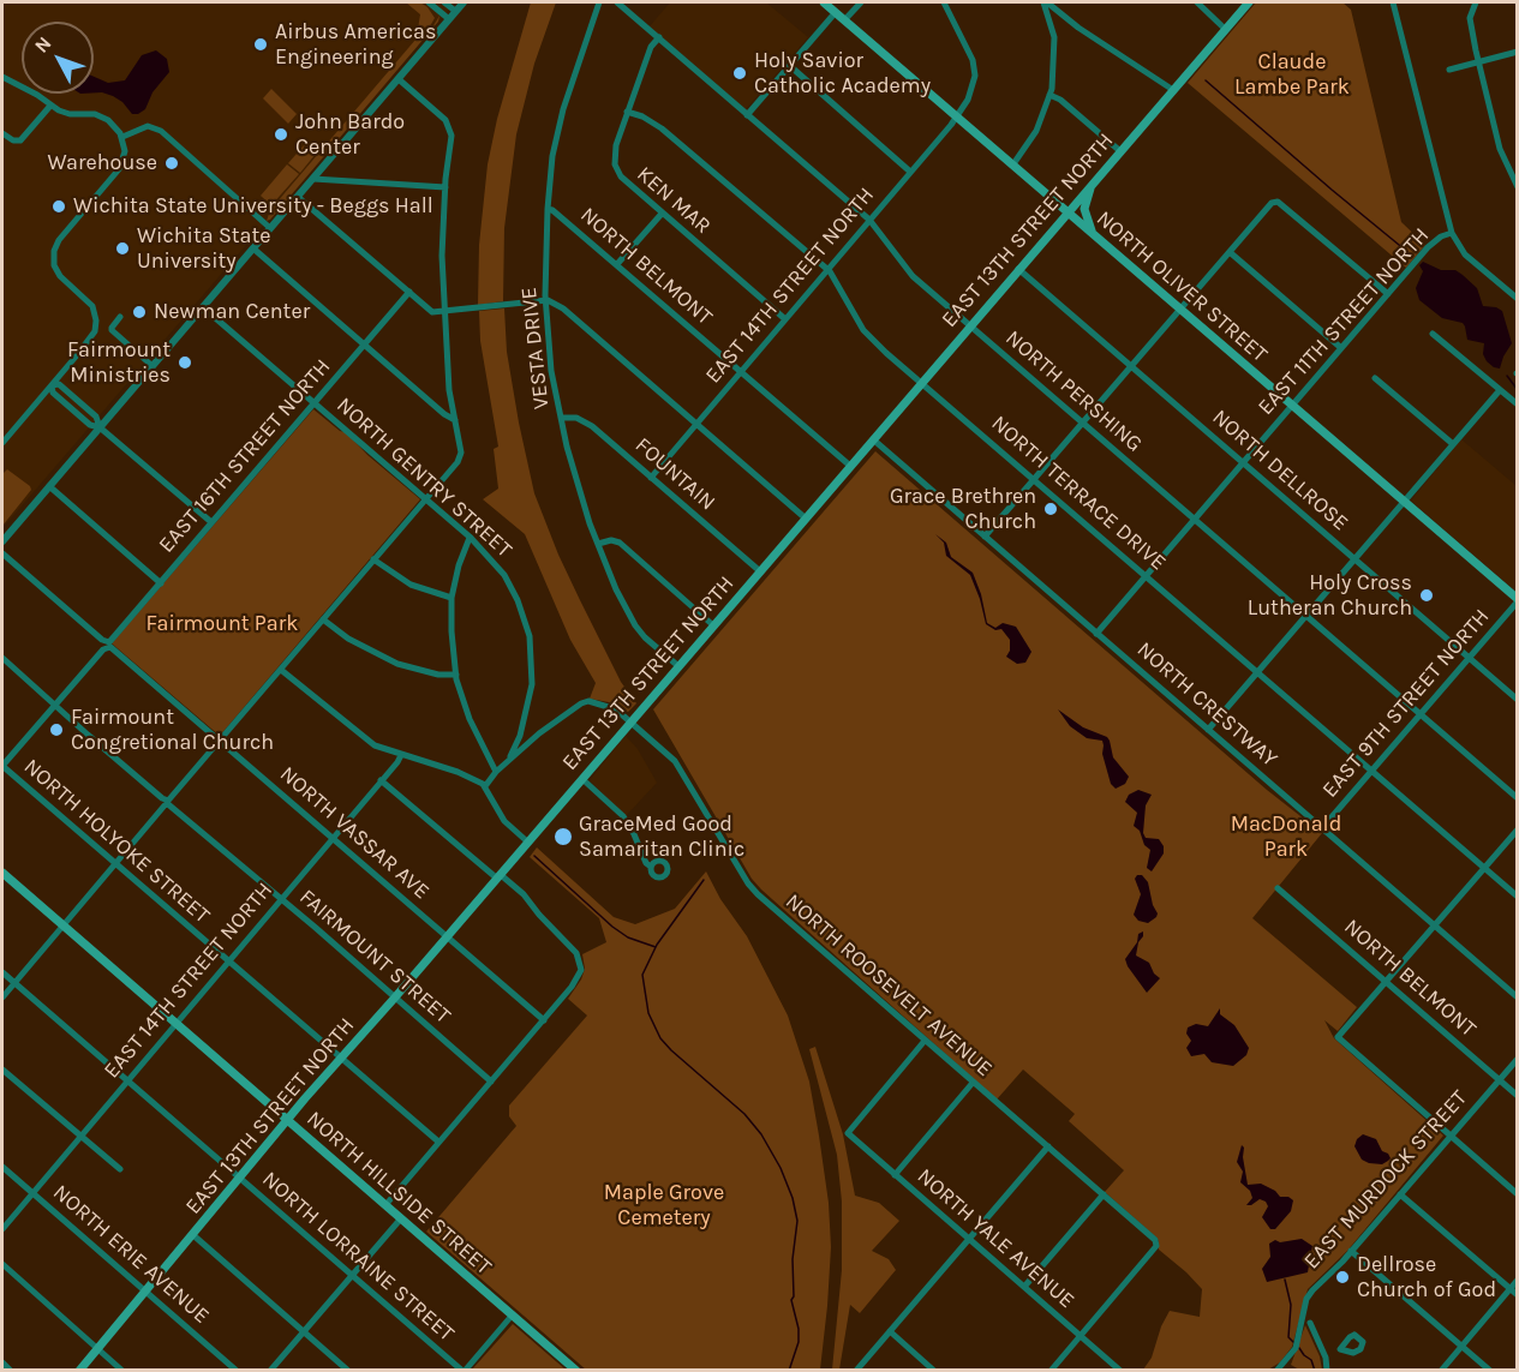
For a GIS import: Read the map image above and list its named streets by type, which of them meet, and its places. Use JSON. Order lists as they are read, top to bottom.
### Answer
{
  "streets": {
    "main road": ["EAST 13TH STREET NORTH", "NORTH OLIVER STREET", "NORTH HILLSIDE STREET"],
    "street": [
      "KEN MAR",
      "NORTH BELMONT",
      "EAST 14TH STREET NORTH",
      "EAST 11TH STREET NORTH",
      "VESTA DRIVE",
      "NORTH PERSHING",
      "EAST 16TH STREET NORTH",
      "NORTH DELLROSE",
      "FOUNTAIN",
      "NORTH GENTRY STREET",
      "NORTH TERRACE DRIVE",
      "EAST 9TH STREET NORTH",
      "NORTH CRESTWAY",
      "NORTH VASSAR AVE",
      "NORTH HOLYOKE STREET",
      "FAIRMOUNT STREET",
      "NORTH ROOSEVELT AVENUE",
      "EAST MURDOCK STREET",
      "NORTH YALE AVENUE",
      "NORTH ERIE AVENUE",
      "NORTH LORRAINE STREET"
    ]
  },
  "crossings": [
    ["KEN MAR", "EAST 14TH STREET NORTH"],
    ["KEN MAR", "NORTH PERSHING"],
    ["KEN MAR", "NORTH TERRACE DRIVE"],
    ["EAST 13TH STREET NORTH", "NORTH BELMONT"],
    ["EAST 13TH STREET NORTH", "NORTH OLIVER STREET"],
    ["EAST 13TH STREET NORTH", "VESTA DRIVE"],
    ["EAST 13TH STREET NORTH", "NORTH PERSHING"],
    ["EAST 13TH STREET NORTH", "NORTH DELLROSE"],
    ["EAST 13TH STREET NORTH", "FOUNTAIN"],
    ["EAST 13TH STREET NORTH", "NORTH TERRACE DRIVE"],
    ["EAST 13TH STREET NORTH", "NORTH CRESTWAY"],
    ["EAST 13TH STREET NORTH", "NORTH VASSAR AVE"],
    ["EAST 13TH STREET NORTH", "NORTH HOLYOKE STREET"],
    ["EAST 13TH STREET NORTH", "FAIRMOUNT STREET"],
    ["EAST 13TH STREET NORTH", "NORTH ROOSEVELT AVENUE"],
    ["EAST 13TH STREET NORTH", "NORTH HILLSIDE STREET"],
    ["EAST 13TH STREET NORTH", "NORTH ERIE AVENUE"],
    ["EAST 13TH STREET NORTH", "NORTH LORRAINE STREET"],
    ["NORTH BELMONT", "EAST 14TH STREET NORTH"],
    ["NORTH BELMONT", "VESTA DRIVE"],
    ["NORTH BELMONT", "EAST MURDOCK STREET"],
    ["EAST 14TH STREET NORTH", "NORTH OLIVER STREET"],
    ["EAST 14TH STREET NORTH", "NORTH PERSHING"],
    ["EAST 14TH STREET NORTH", "FOUNTAIN"],
    ["EAST 14TH STREET NORTH", "NORTH TERRACE DRIVE"],
    ["EAST 14TH STREET NORTH", "NORTH VASSAR AVE"],
    ["EAST 14TH STREET NORTH", "NORTH HOLYOKE STREET"],
    ["EAST 14TH STREET NORTH", "FAIRMOUNT STREET"],
    ["EAST 14TH STREET NORTH", "NORTH HILLSIDE STREET"],
    ["EAST 14TH STREET NORTH", "NORTH ERIE AVENUE"],
    ["EAST 14TH STREET NORTH", "NORTH LORRAINE STREET"],
    ["NORTH OLIVER STREET", "EAST 11TH STREET NORTH"],
    ["NORTH OLIVER STREET", "EAST 9TH STREET NORTH"],
    ["EAST 11TH STREET NORTH", "NORTH PERSHING"],
    ["EAST 11TH STREET NORTH", "NORTH DELLROSE"],
    ["EAST 11TH STREET NORTH", "NORTH TERRACE DRIVE"],
    ["EAST 11TH STREET NORTH", "NORTH CRESTWAY"],
    ["VESTA DRIVE", "FOUNTAIN"],
    ["NORTH PERSHING", "EAST 9TH STREET NORTH"],
    ["EAST 16TH STREET NORTH", "NORTH GENTRY STREET"],
    ["EAST 16TH STREET NORTH", "NORTH VASSAR AVE"],
    ["EAST 16TH STREET NORTH", "NORTH HOLYOKE STREET"],
    ["EAST 16TH STREET NORTH", "FAIRMOUNT STREET"],
    ["NORTH DELLROSE", "EAST 9TH STREET NORTH"],
    ["NORTH GENTRY STREET", "NORTH ROOSEVELT AVENUE"],
    ["NORTH TERRACE DRIVE", "EAST 9TH STREET NORTH"],
    ["EAST 9TH STREET NORTH", "NORTH CRESTWAY"],
    ["NORTH ROOSEVELT AVENUE", "NORTH YALE AVENUE"]
  ],
  "parks": [
    "Claude Lambe Park",
    "Fairmount Park",
    "MacDonald Park",
    "Maple Grove Cemetery"
  ],
  "places": [
    "Airbus Americas Engineering",
    "Holy Savior Catholic Academy",
    "John Bardo Center",
    "Warehouse",
    "Wichita State University - Beggs Hall",
    "Wichita State University",
    "Newman Center",
    "Fairmount Ministries",
    "Grace Brethren Church",
    "Holy Cross Lutheran Church",
    "Fairmount Congretional Church",
    "GraceMed Good Samaritan Clinic",
    "Dellrose Church of God"
  ],
  "north": "top left"
}
